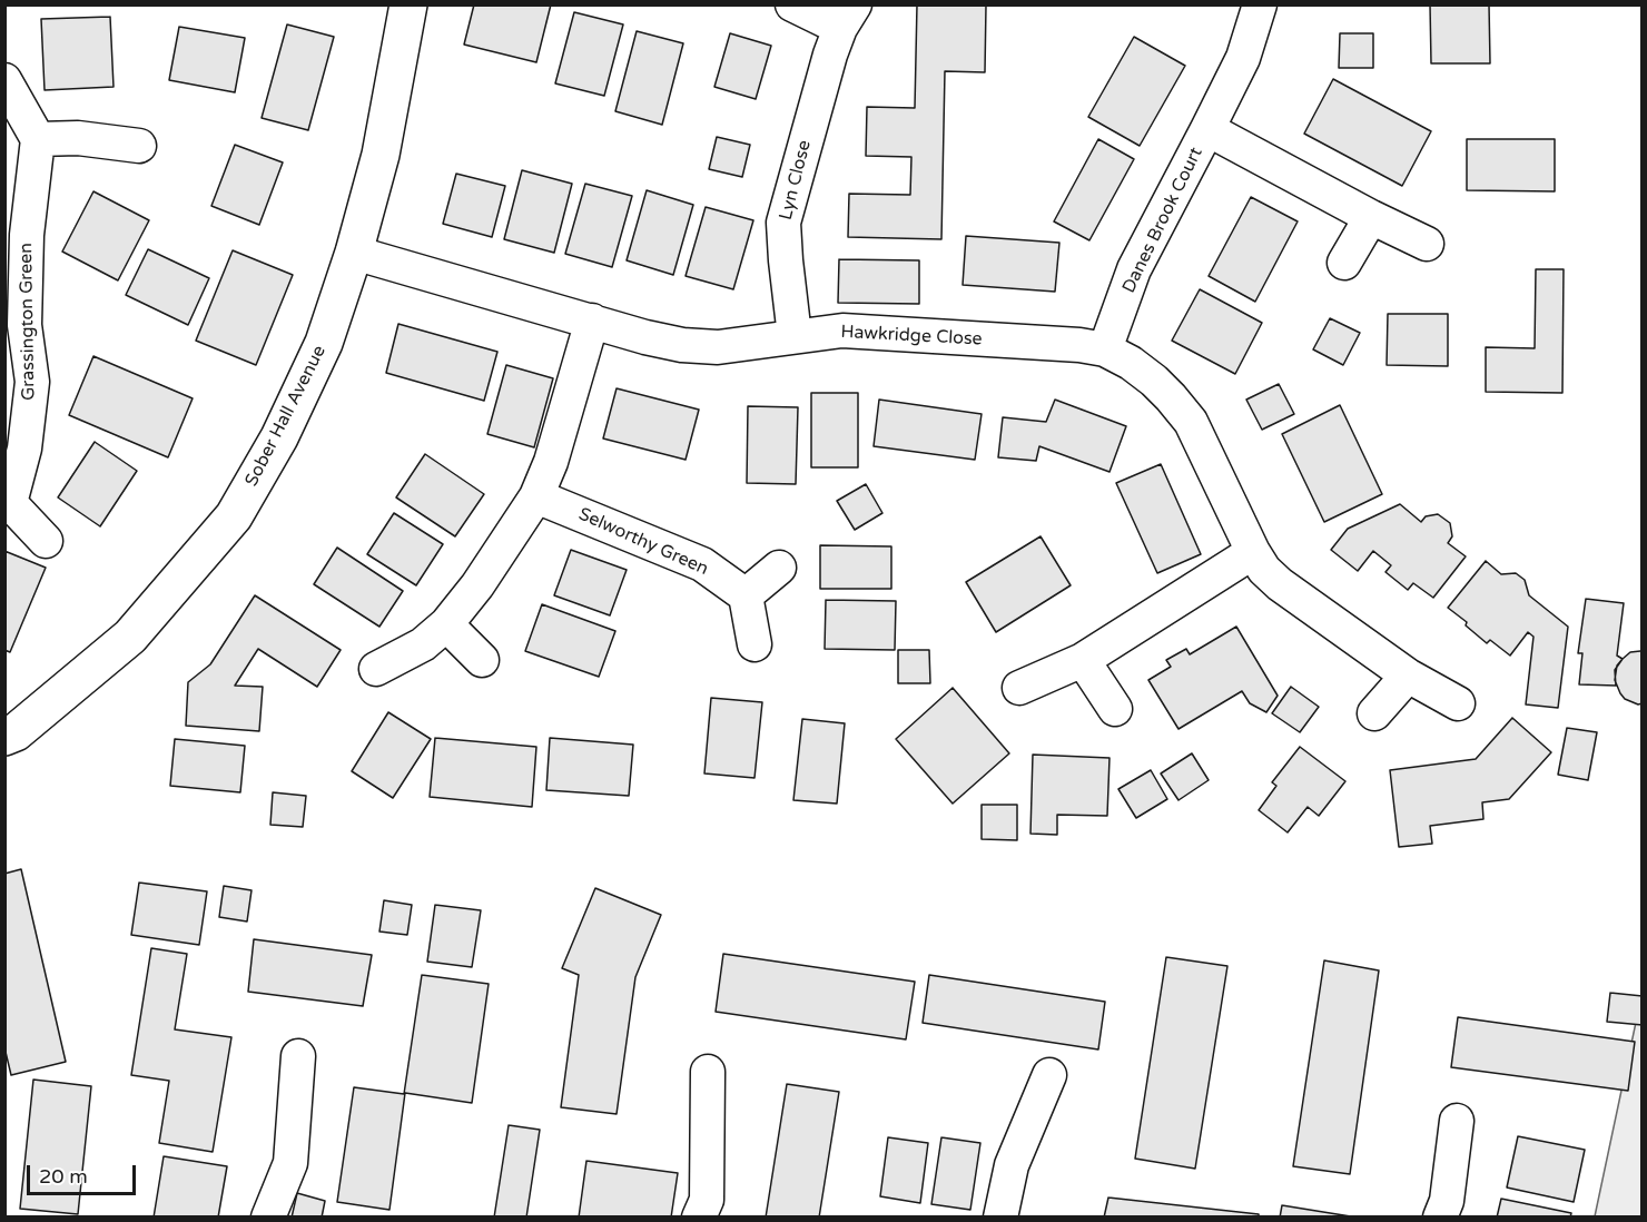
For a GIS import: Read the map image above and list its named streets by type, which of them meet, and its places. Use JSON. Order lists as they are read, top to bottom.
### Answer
{
  "streets": {
    "street": [
      "Lyn Close",
      "Danes Brook Court",
      "Grassington Green",
      "Hawkridge Close",
      "Sober Hall Avenue",
      "Selworthy Green"
    ]
  },
  "crossings": [
    ["Lyn Close", "Hawkridge Close"],
    ["Danes Brook Court", "Hawkridge Close"],
    ["Hawkridge Close", "Sober Hall Avenue"]
  ],
  "scale_bar": "20 m"
}
